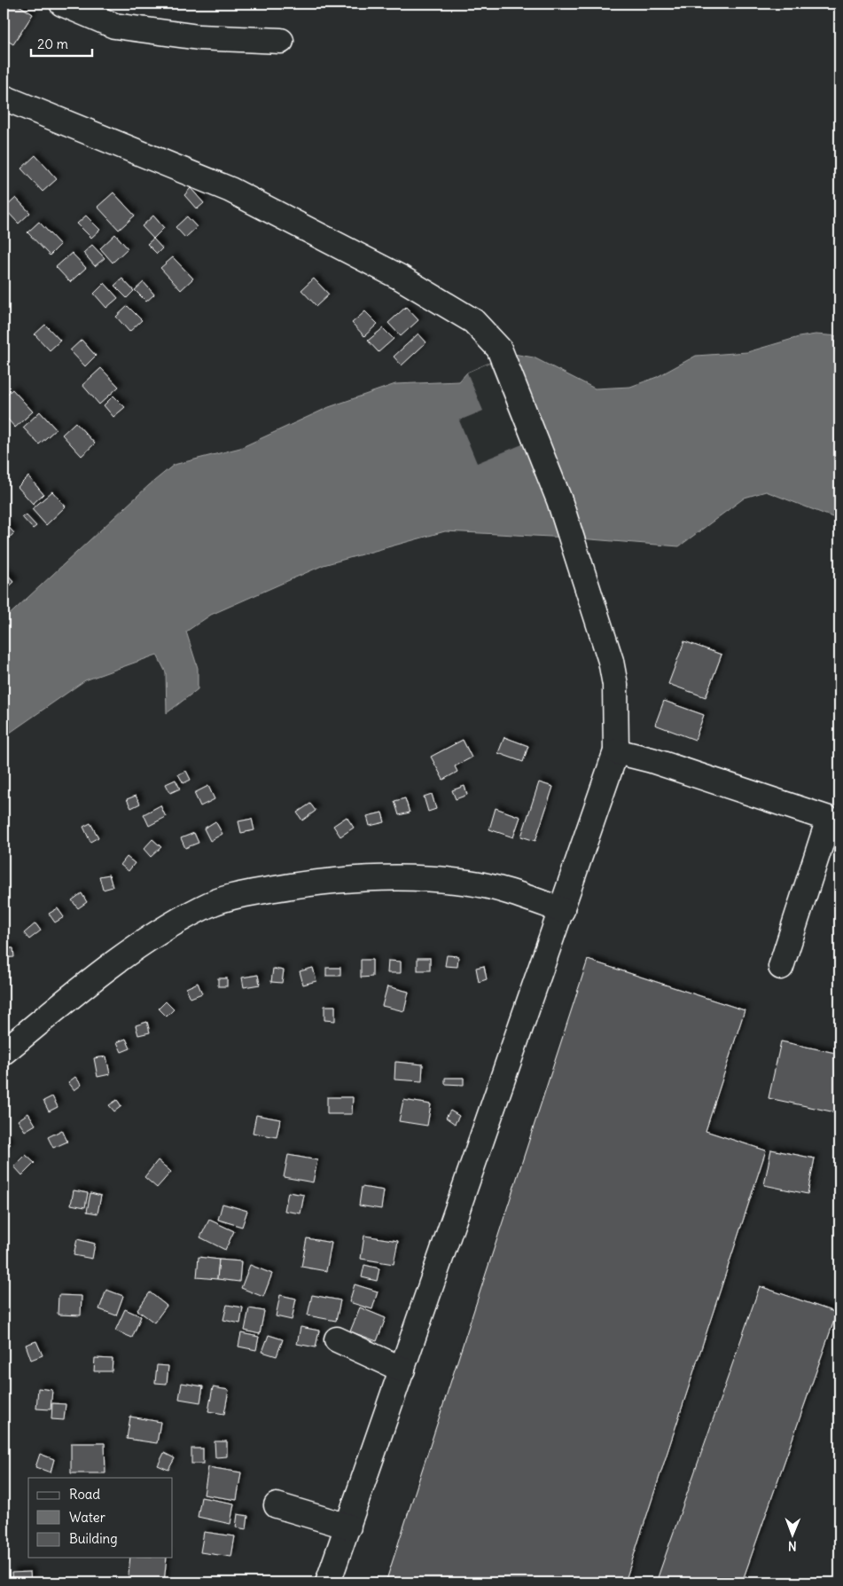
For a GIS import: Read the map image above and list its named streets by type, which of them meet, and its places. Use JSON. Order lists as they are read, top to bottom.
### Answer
{
  "legend": ["Road", "Water", "Building"],
  "scale_bar": "20 m",
  "north": "bottom"
}
